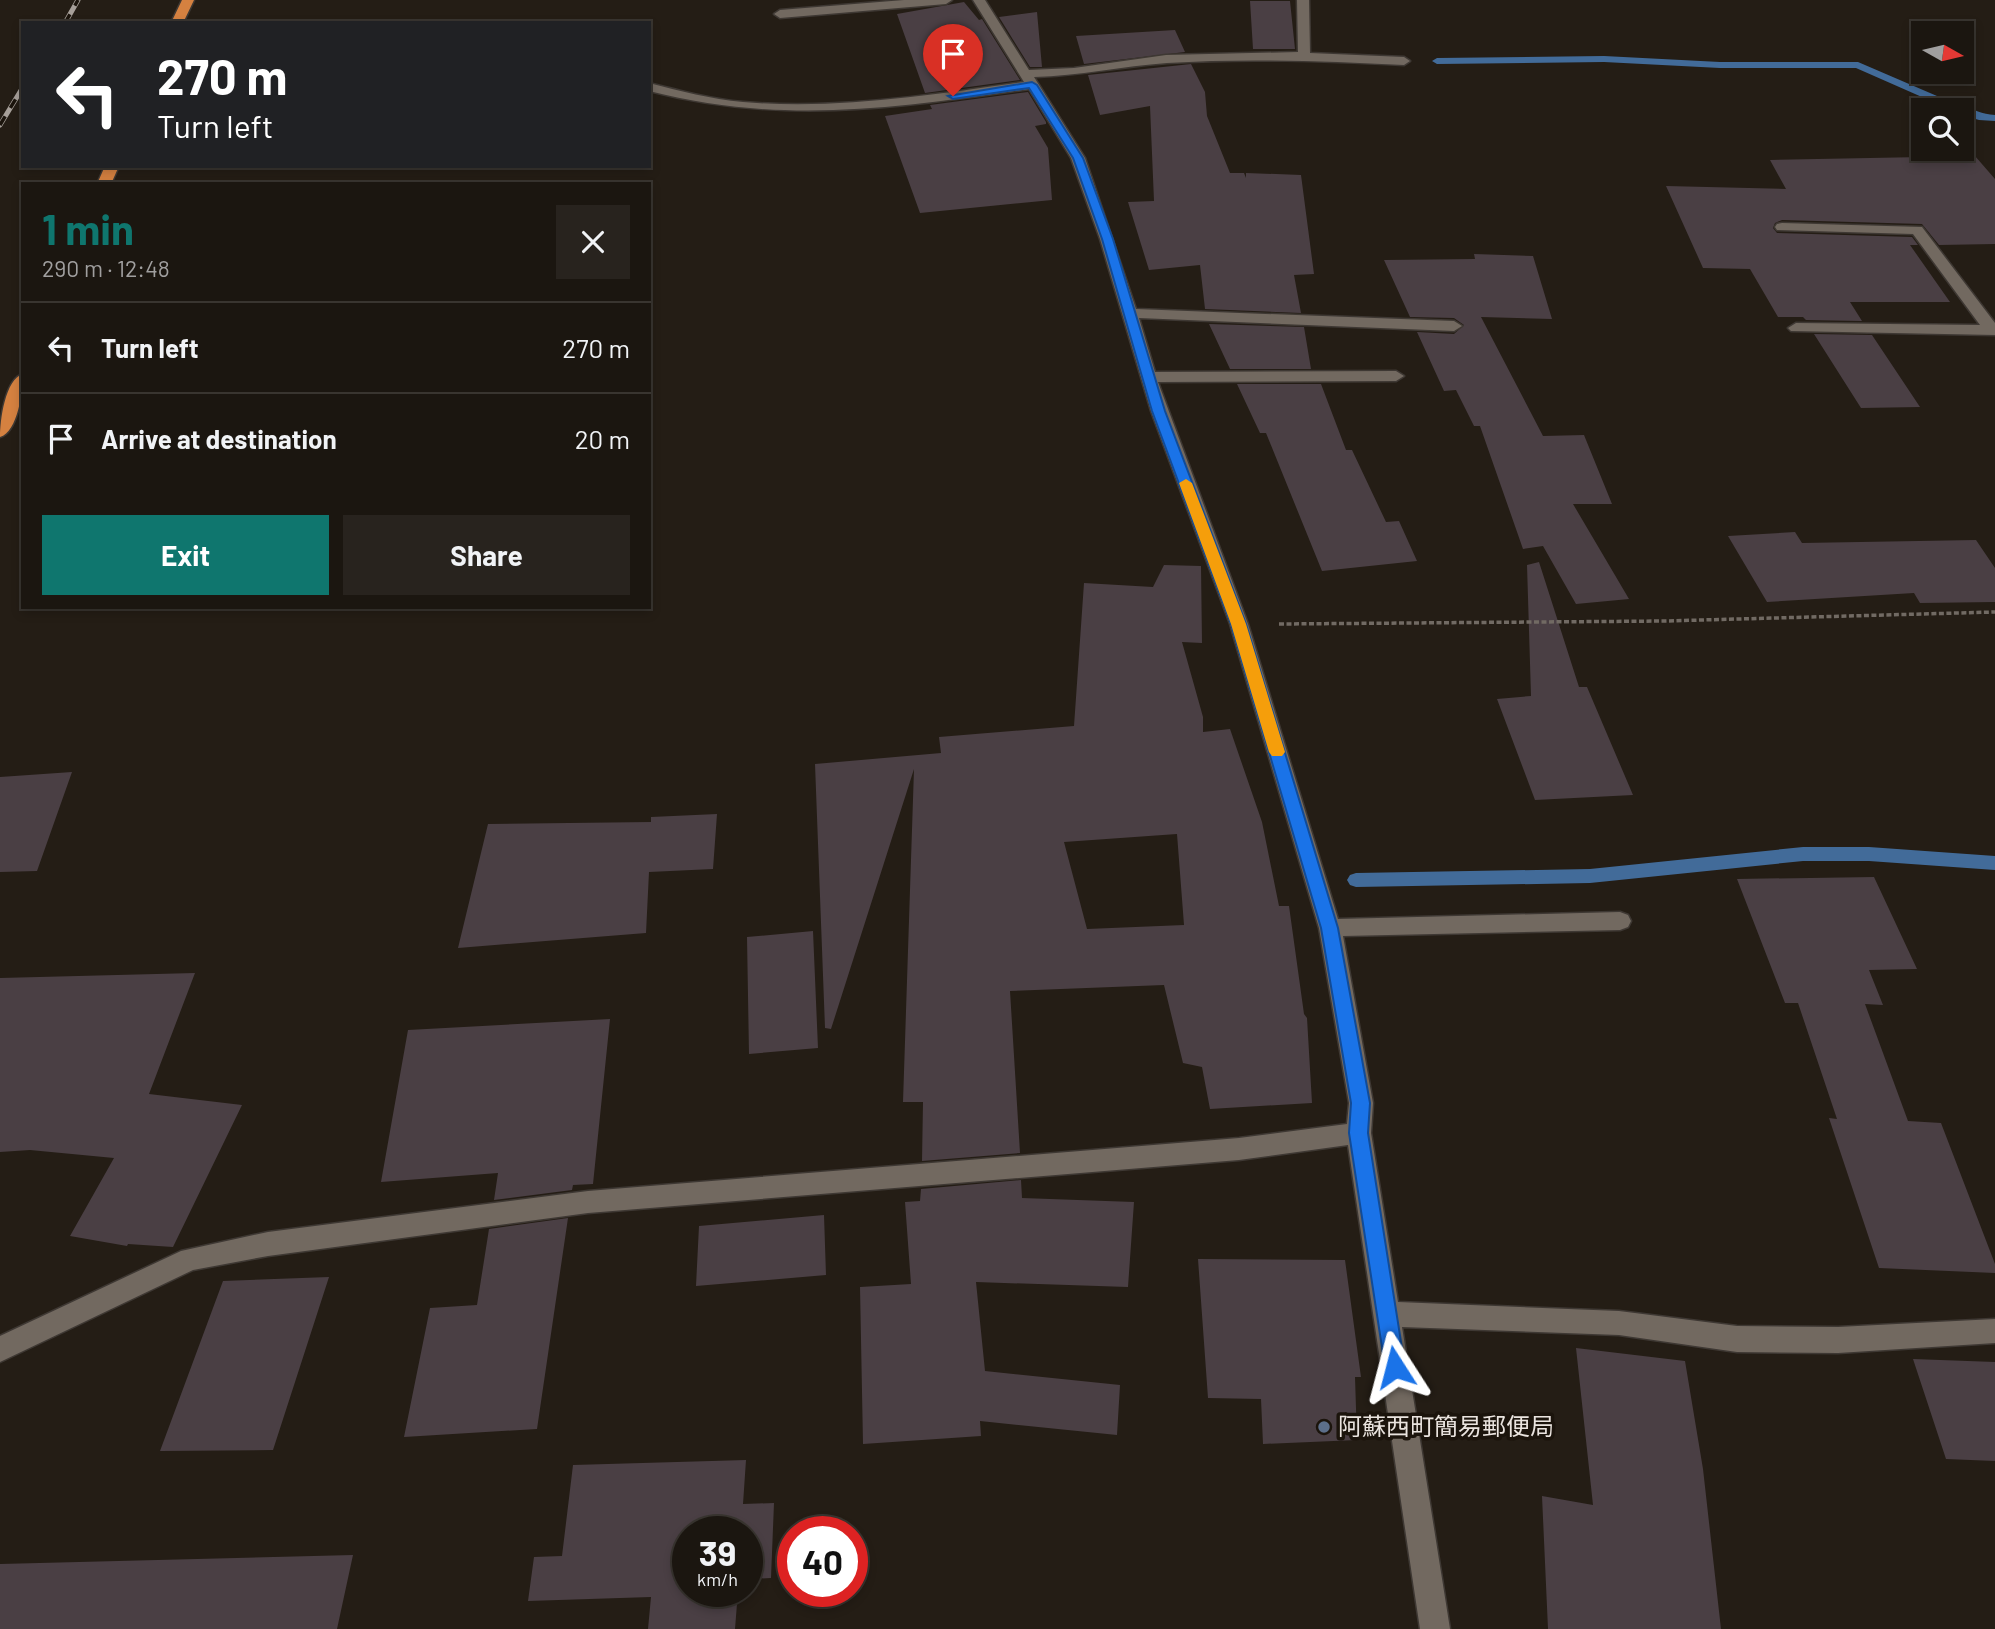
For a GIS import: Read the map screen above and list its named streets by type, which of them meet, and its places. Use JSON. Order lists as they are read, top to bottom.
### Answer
{
  "places": ["阿蘇西町簡易郵便局"],
  "north": "right",
  "page": {
    "turn": ["270 m", "Turn left"],
    "heading": ["1 min", "290 m · 12:48"],
    "list": [
      {
        "name": "Turn left",
        "value": "270 m"
      },
      {
        "name": "Arrive at destination",
        "value": "20 m"
      }
    ],
    "buttons": ["Exit", "Share"],
    "speed": "39 km/h",
    "limit": "40"
  }
}
